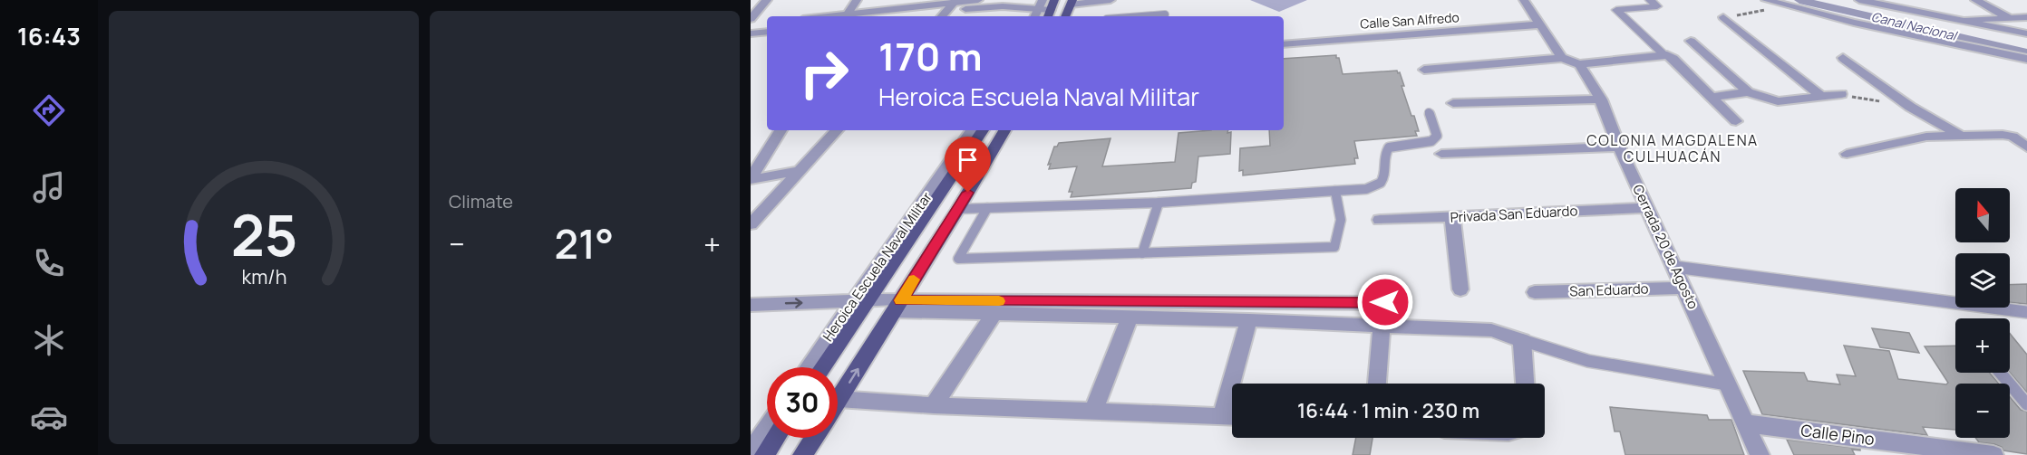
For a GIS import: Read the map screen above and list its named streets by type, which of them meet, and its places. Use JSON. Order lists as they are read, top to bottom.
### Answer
{
  "streets": {
    "main road": ["Heroica Escuela Naval Militar"],
    "street": [
      "Calle San Alfredo",
      "Privada San Eduardo",
      "Cerrada 20 de Agosto",
      "San Eduardo",
      "Calle Pino"
    ]
  },
  "crossings": [
    ["Privada San Eduardo", "Cerrada 20 de Agosto"],
    ["Cerrada 20 de Agosto", "San Eduardo"],
    ["Cerrada 20 de Agosto", "Calle Pino"]
  ],
  "districts": ["COLONIA MAGDALENA CULHUACÁN"],
  "water": ["Canal Nacional"],
  "north": "top",
  "page": {
    "tabs": "16:43",
    "tile": "Climate",
    "turn": ["170 m", "Heroica Escuela Naval Militar"],
    "map_buttons": ["+", "−"],
    "heat": ["−", "21°", "+"],
    "limit": "30",
    "trip": "16:44 · 1 min · 230 m",
    "gauge": ["25", "km/h"]
  }
}
